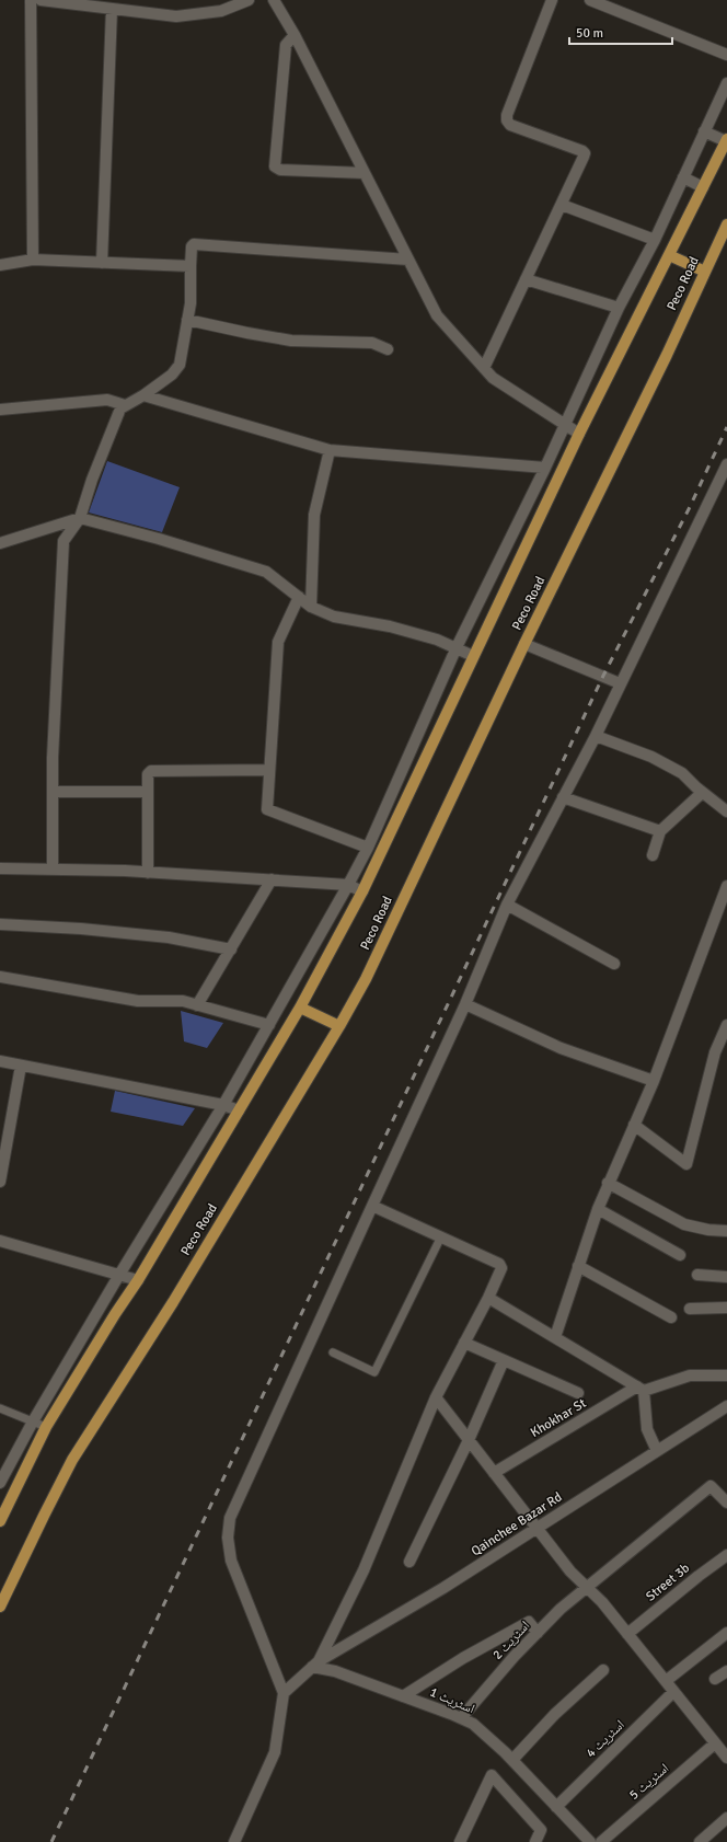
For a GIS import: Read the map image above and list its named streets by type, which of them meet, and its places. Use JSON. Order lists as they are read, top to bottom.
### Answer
{
  "streets": {
    "main road": ["Peco Road"],
    "street": [
      "Khokhar St",
      "Qainchee Bazar Rd",
      "Street 3b",
      "اسٹریٹ 2",
      "اسٹریٹ 1",
      "اسٹریٹ 4",
      "اسٹریٹ 5"
    ]
  },
  "crossings": [
    ["Qainchee Bazar Rd", "اسٹریٹ 1"],
    ["اسٹریٹ 2", "اسٹریٹ 1"],
    ["اسٹریٹ 1", "اسٹریٹ 4"]
  ],
  "scale_bar": "50 m"
}
